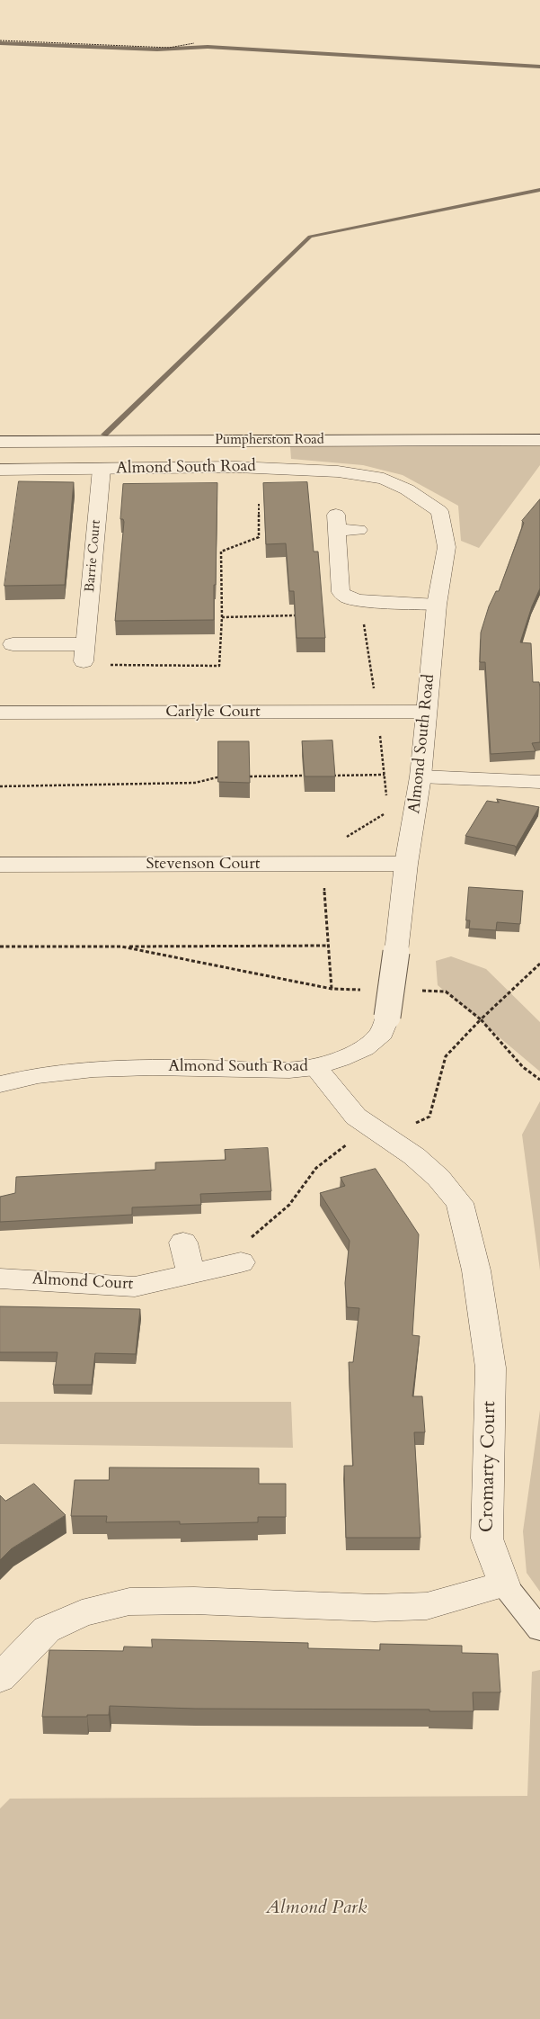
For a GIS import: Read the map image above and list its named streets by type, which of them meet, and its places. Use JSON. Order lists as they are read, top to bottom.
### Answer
{
  "streets": {
    "street": [
      "Pumpherston Road",
      "Almond South Road",
      "Barrie Court",
      "Carlyle Court",
      "Stevenson Court",
      "Almond Court",
      "Cromarty Court"
    ]
  },
  "crossings": [
    ["Almond South Road", "Barrie Court"],
    ["Almond South Road", "Carlyle Court"],
    ["Almond South Road", "Stevenson Court"],
    ["Almond South Road", "Cromarty Court"]
  ],
  "parks": ["Almond Park"]
}
